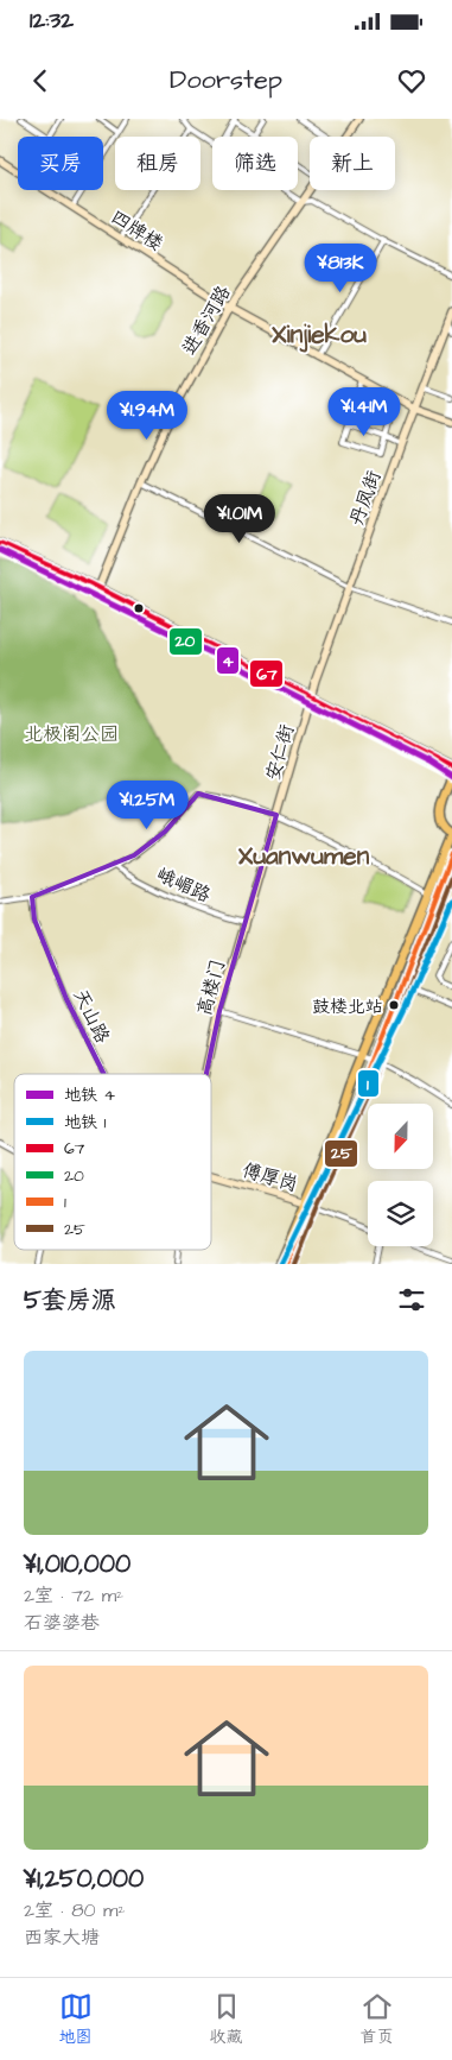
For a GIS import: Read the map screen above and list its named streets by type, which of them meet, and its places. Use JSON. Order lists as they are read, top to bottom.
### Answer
{
  "streets": {
    "street": [
      "四牌楼",
      "进香河路",
      "丹凤街",
      "安仁街",
      "峨嵋路",
      "高楼门",
      "天山路",
      "傅厚岗"
    ]
  },
  "crossings": [
    ["四牌楼", "进香河路"],
    ["四牌楼", "丹凤街"],
    ["丹凤街", "安仁街"],
    ["安仁街", "高楼门"],
    ["峨嵋路", "高楼门"]
  ],
  "districts": ["Xinjiekou", "Xuanwumen"],
  "parks": ["北极阁公园"],
  "places": ["鼓楼北站"],
  "lines": [
    "transit line 67",
    "metro line 4",
    "transit line 20",
    "transit line 1",
    "transit line 25",
    "metro line 1"
  ],
  "legend": [
    "地铁 4",
    "地铁 1",
    "67",
    "20",
    "1",
    "25"
  ],
  "north": "bottom",
  "page": {
    "status": "12:32",
    "header": "Doorstep",
    "chip": [
      "买房",
      "租房",
      "筛选",
      "新上"
    ],
    "price": [
      "¥813K",
      "¥1.41M",
      "¥1.94M",
      "¥1.01M",
      "¥1.25M"
    ],
    "heading": "5套房源",
    "list": [
      {
        "name": "¥1,010,000",
        "note": "2室 · 72 m² · 石婆婆巷"
      },
      {
        "name": "¥1,250,000",
        "note": "2室 · 80 m² · 西家大塘"
      }
    ],
    "tabs": ["地图", "收藏", "首页"]
  }
}
